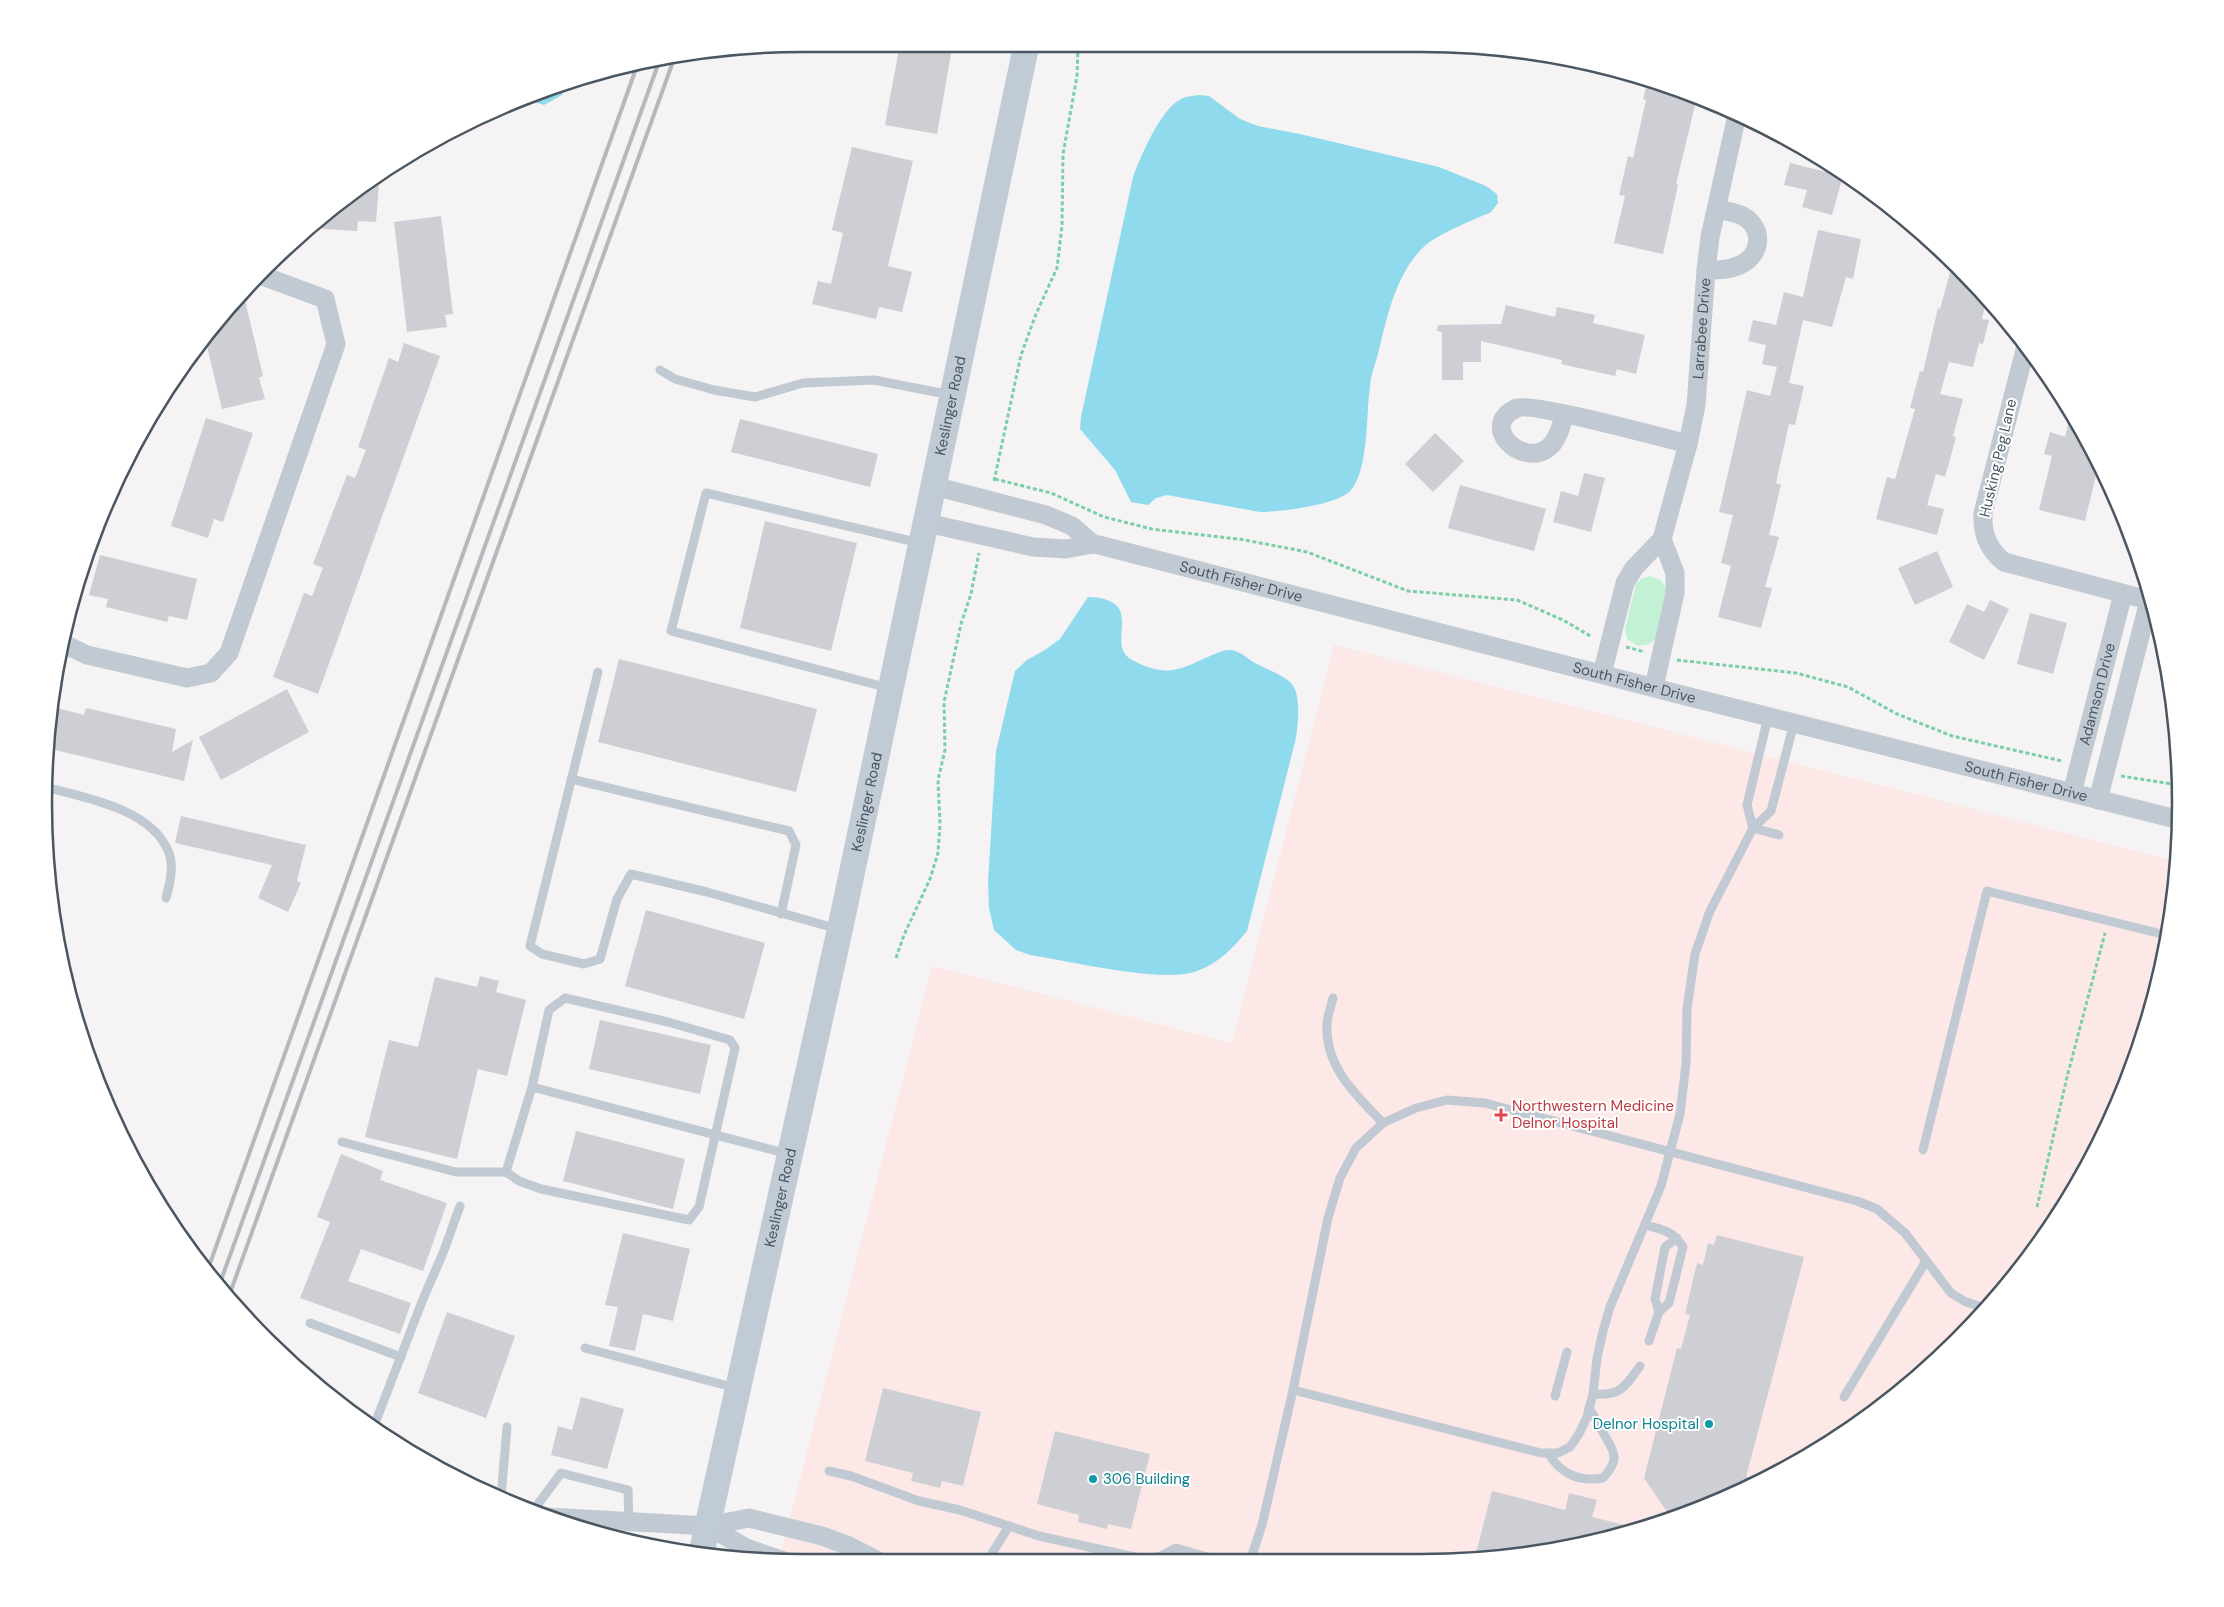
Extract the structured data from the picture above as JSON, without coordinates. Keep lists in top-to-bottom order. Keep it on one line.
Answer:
{"streets":{"main road":["Keslinger Road"],"street":["Larrabee Drive","Husking Peg Lane","South Fisher Drive","Adamson Drive"]},"crossings":[["Larrabee Drive","South Fisher Drive"],["Keslinger Road","South Fisher Drive"],["Husking Peg Lane","Adamson Drive"],["South Fisher Drive","Adamson Drive"]],"places":{"health":["Northwestern Medicine Delnor Hospital"],"other":["Delnor Hospital","306 Building"]}}
